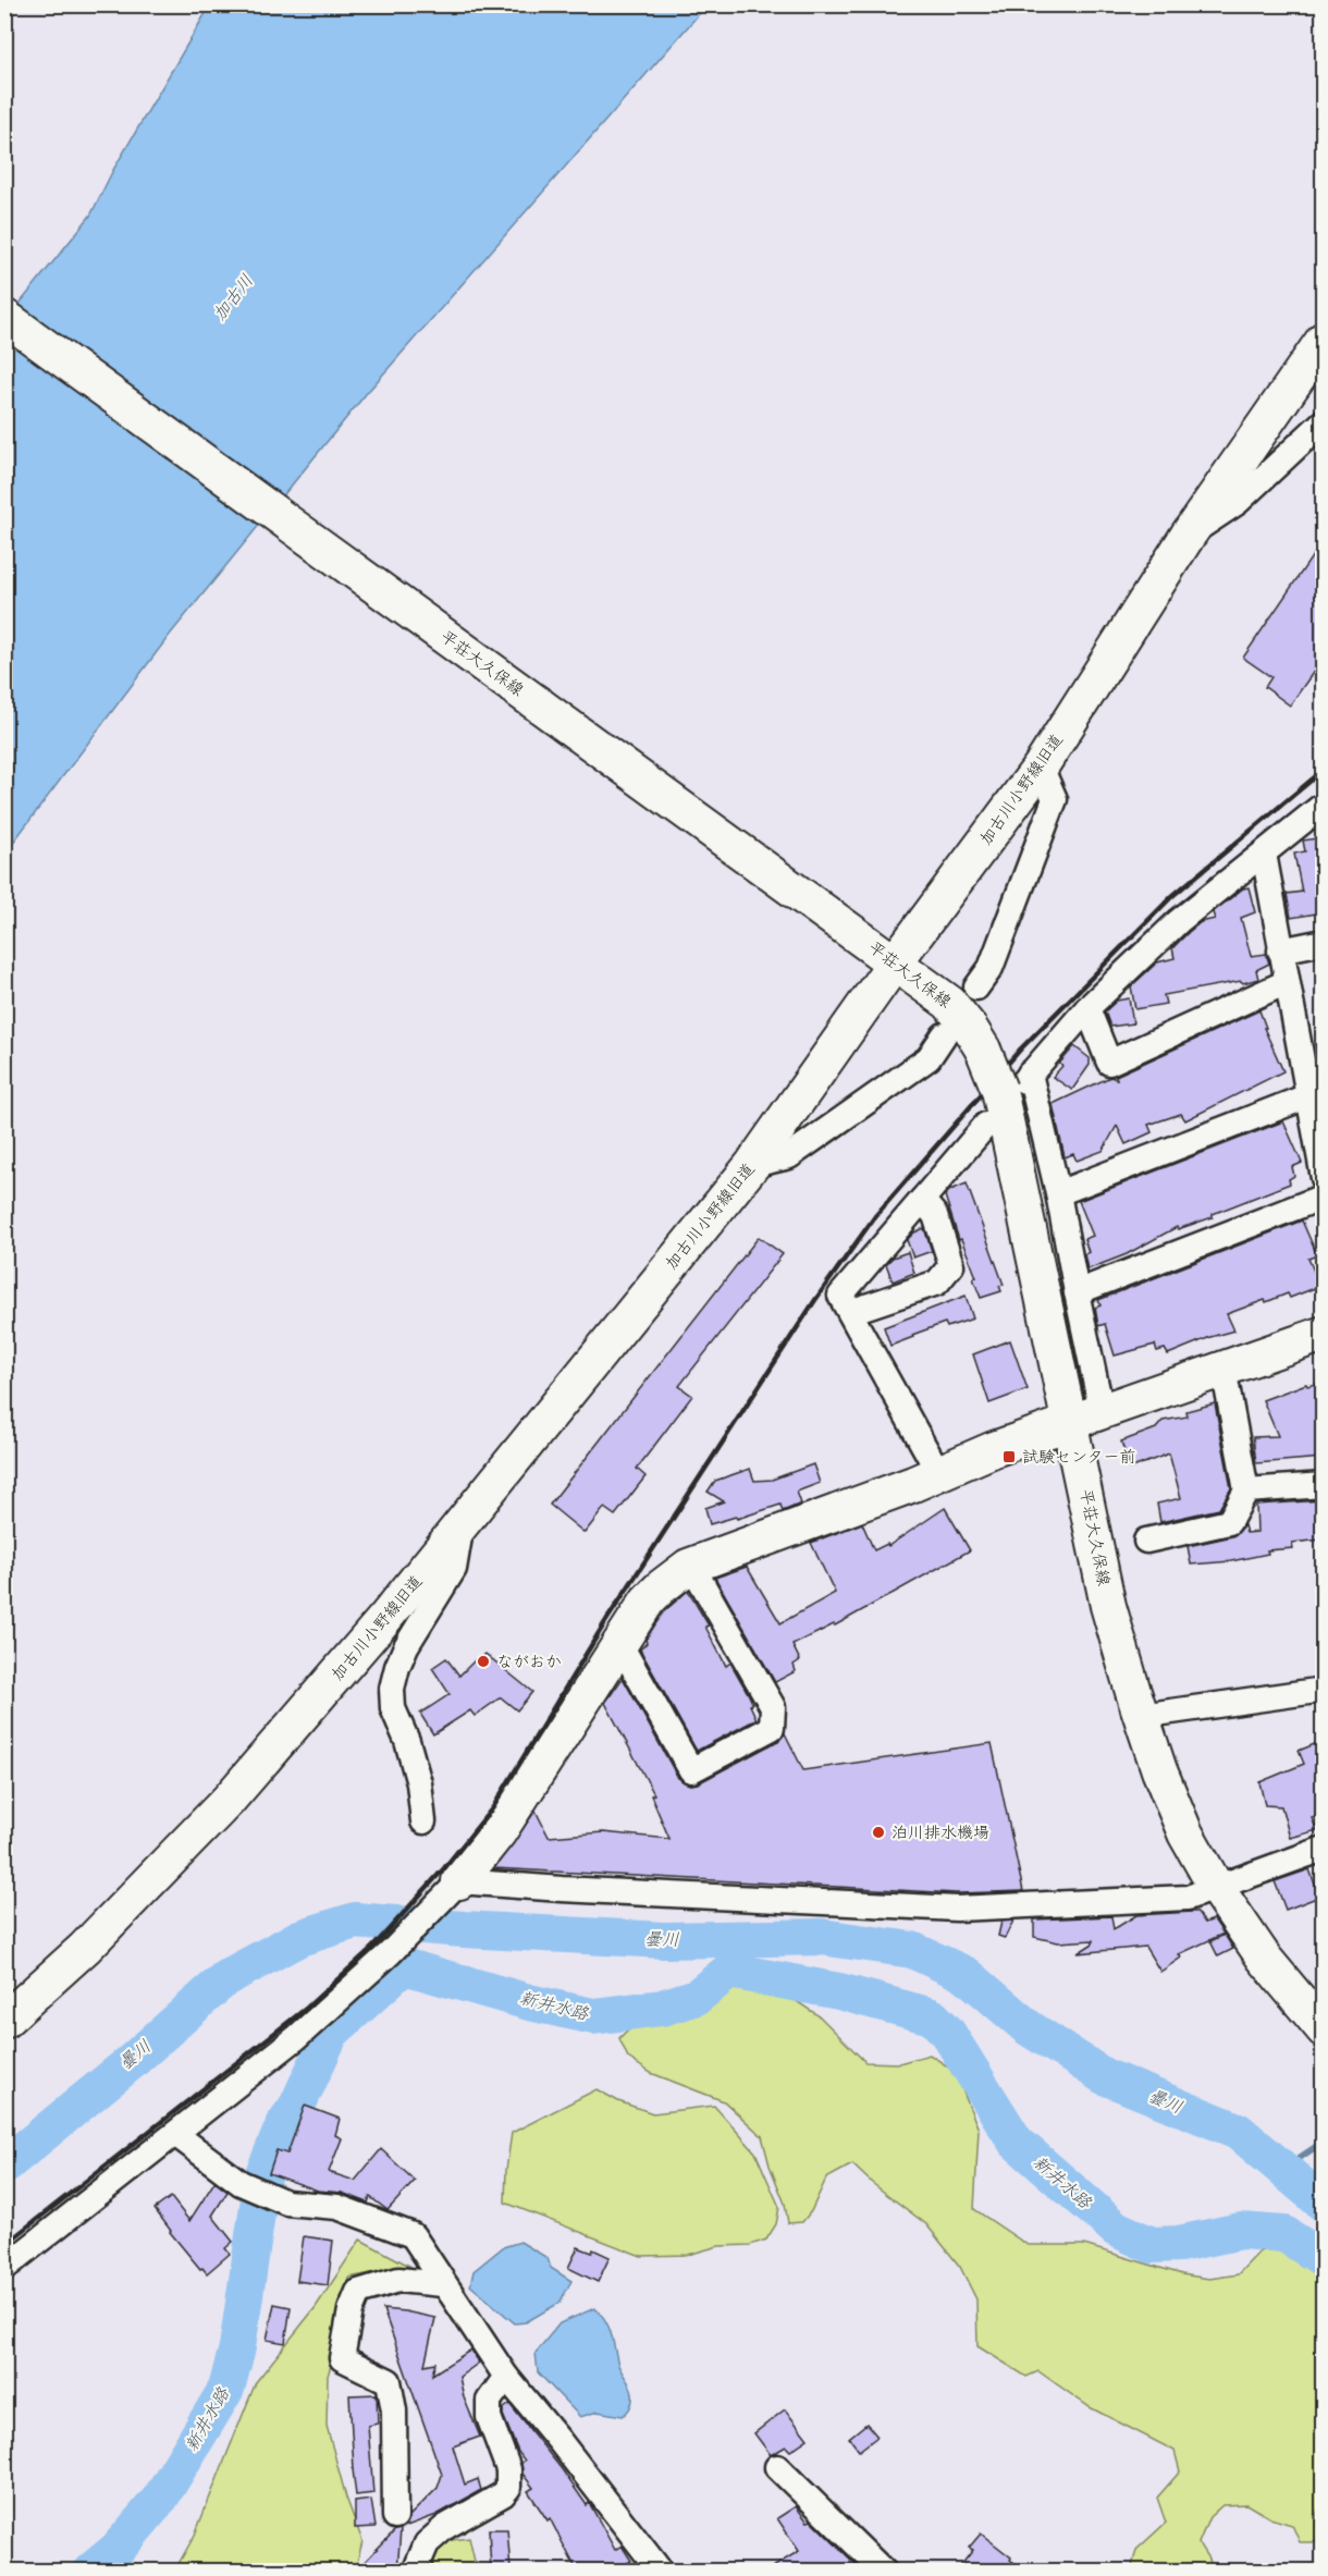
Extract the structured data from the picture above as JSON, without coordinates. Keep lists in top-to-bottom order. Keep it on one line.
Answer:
{"streets":{"street":["平荘大久保線","加古川小野線旧道"]},"crossings":[["平荘大久保線","加古川小野線旧道"]],"water":["加古川","曇川","新井水路"],"places":{"transit":["試験センター前"],"other":["ながおか","泊川排水機場"]}}
